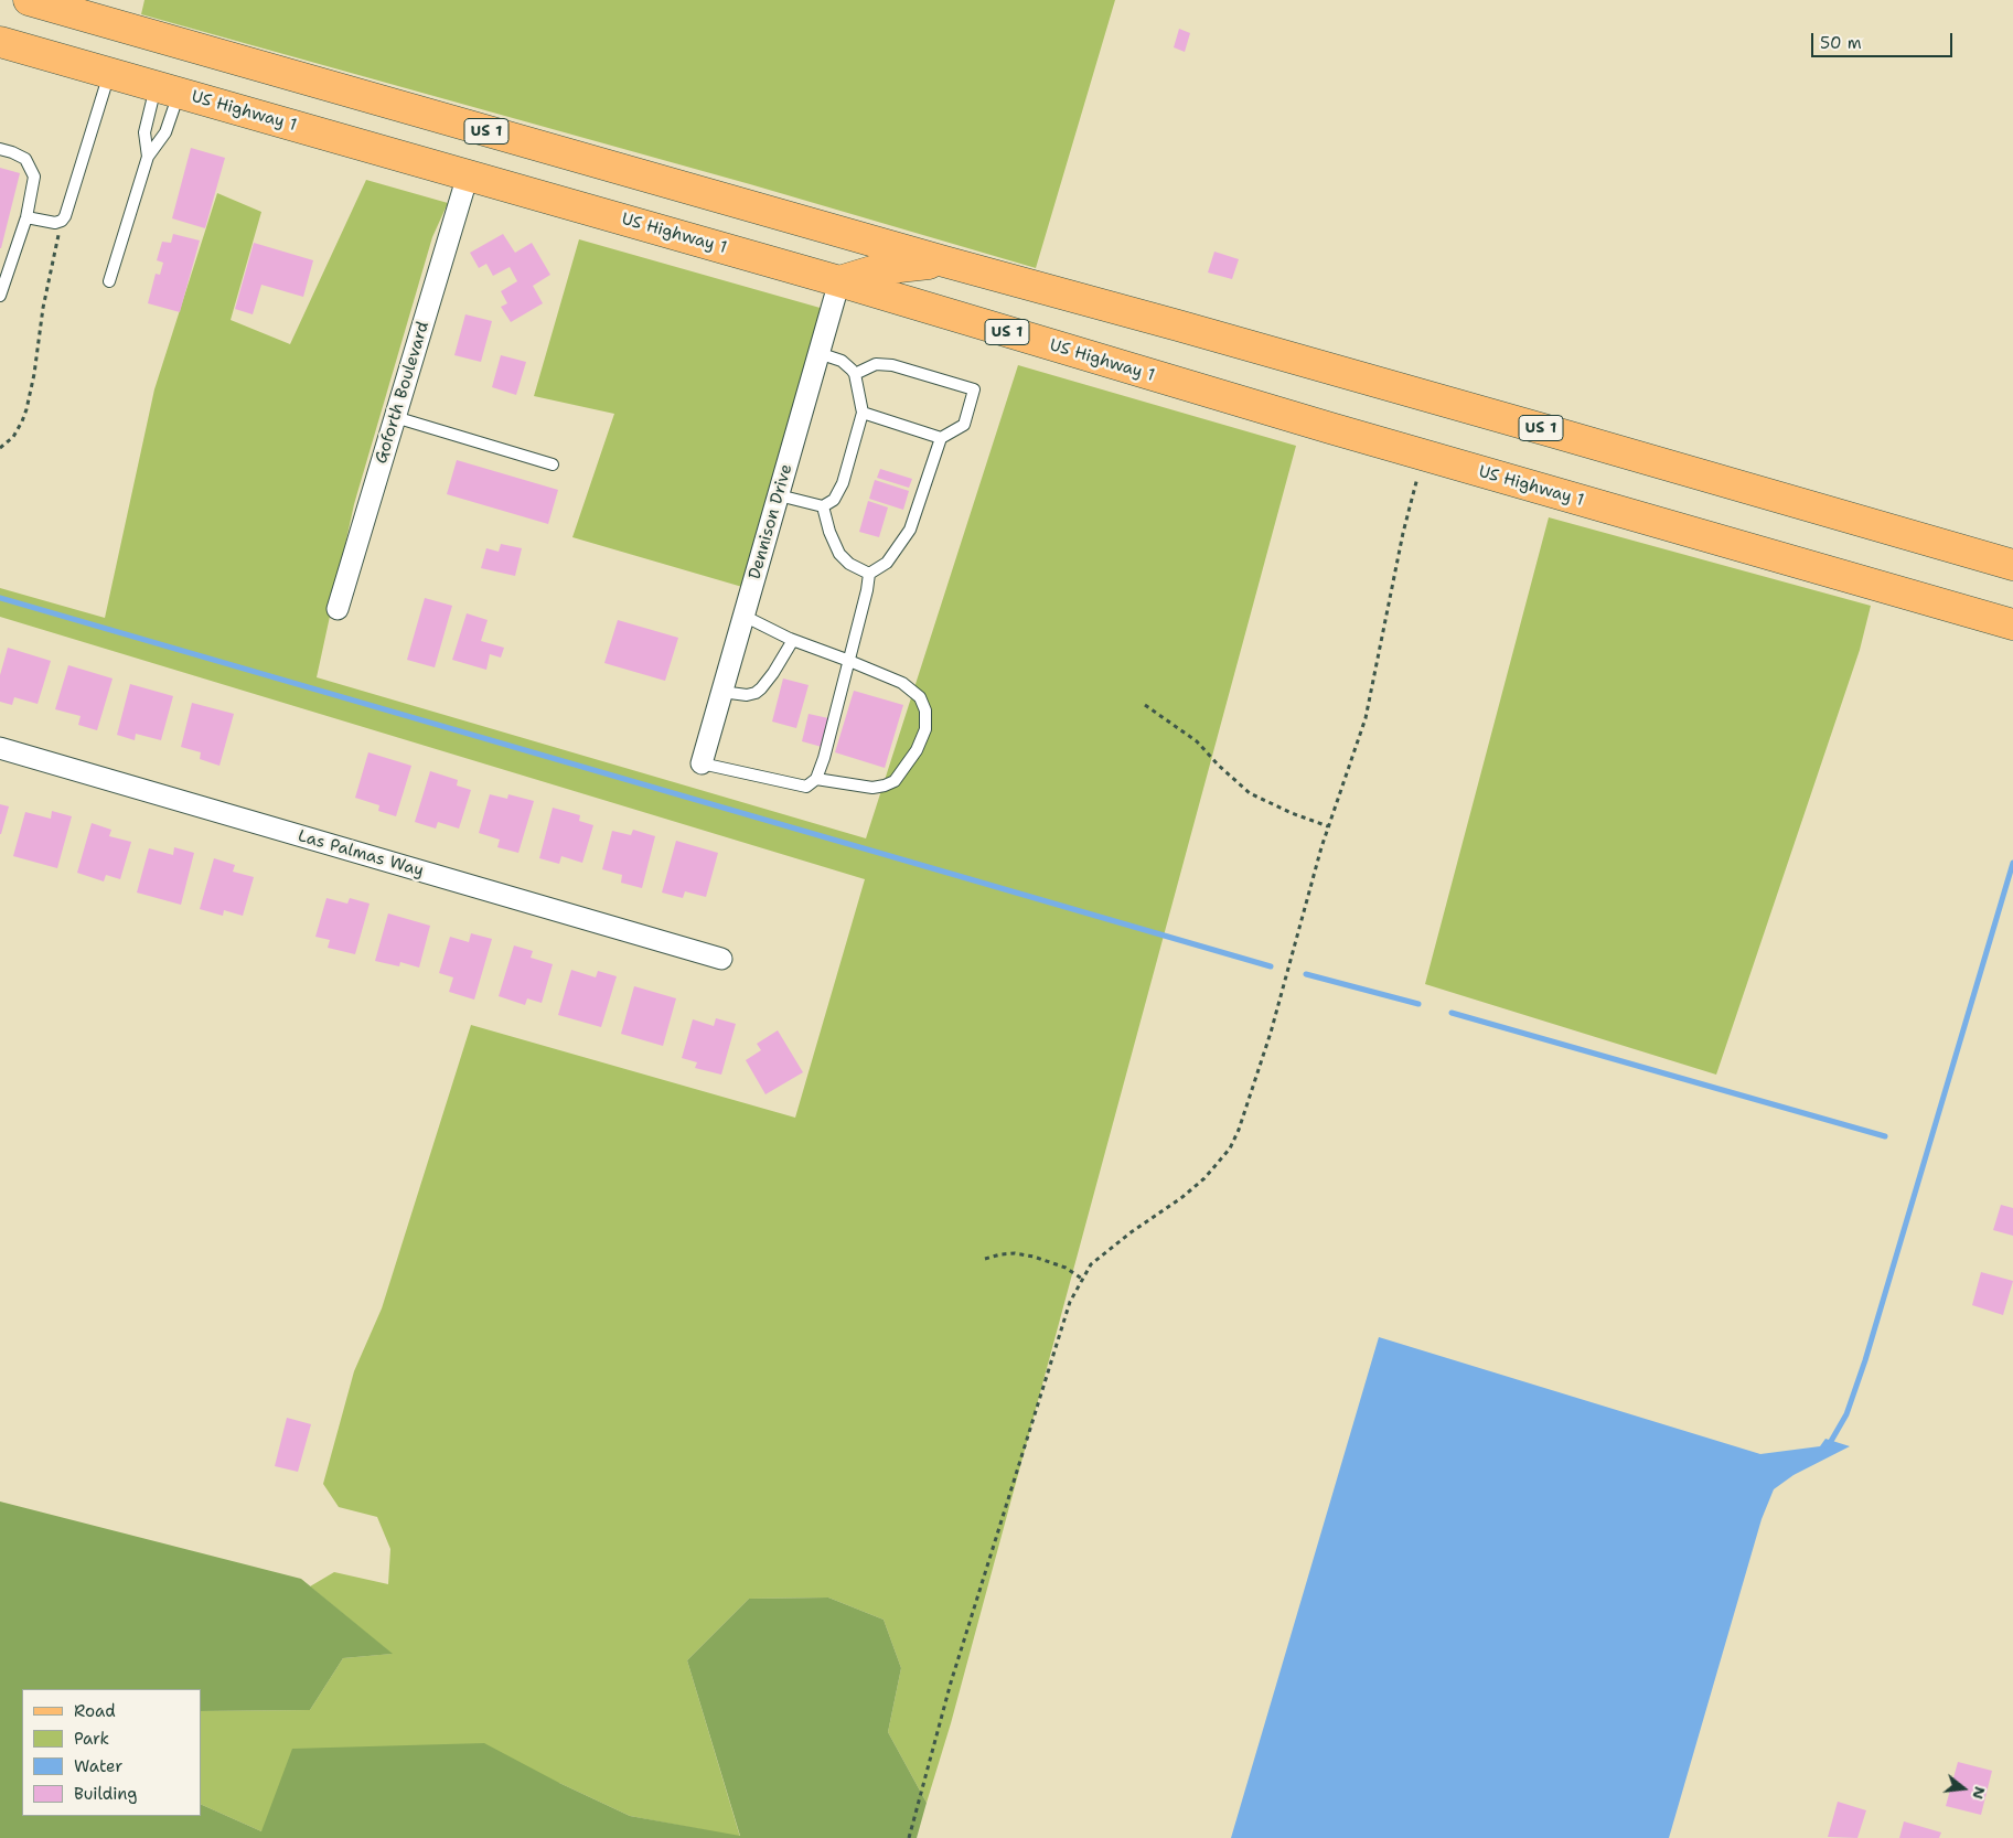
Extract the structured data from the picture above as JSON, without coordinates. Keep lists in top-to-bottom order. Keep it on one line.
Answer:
{"streets":{"main road":["US Highway 1","US 1"],"street":["Goforth Boulevard","Dennison Drive","Las Palmas Way"]},"crossings":[["US Highway 1","Goforth Boulevard"],["US Highway 1","Dennison Drive"]],"legend":["Road","Park","Water","Building"],"scale_bar":"50 m","north":"right"}
